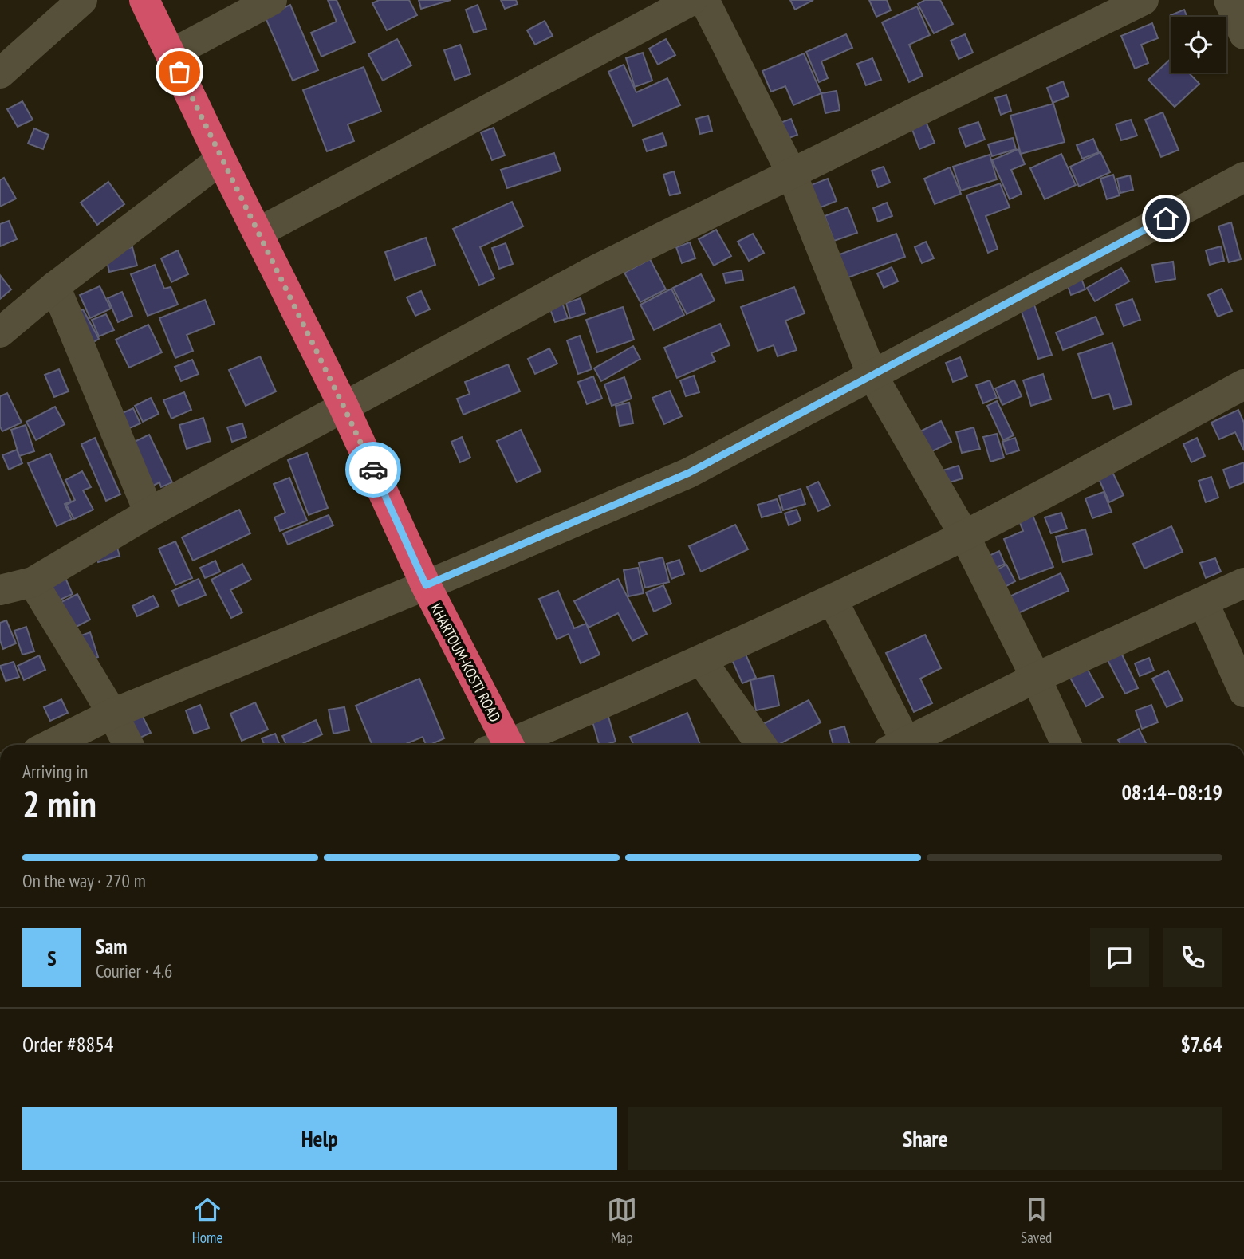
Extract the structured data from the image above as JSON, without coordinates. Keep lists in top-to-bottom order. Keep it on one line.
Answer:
{"streets":{"highway":["KHARTOUM-KOSTI ROAD"]},"page":{"heading":["2 min","Arriving in","08:14–08:19"],"panel":["Sam","Courier · 4.6","Order #8854","$7.64"],"bar":"On the way · 270 m","round":"S","buttons":["Help","Share"],"tabs":["Home","Map","Saved"]}}
